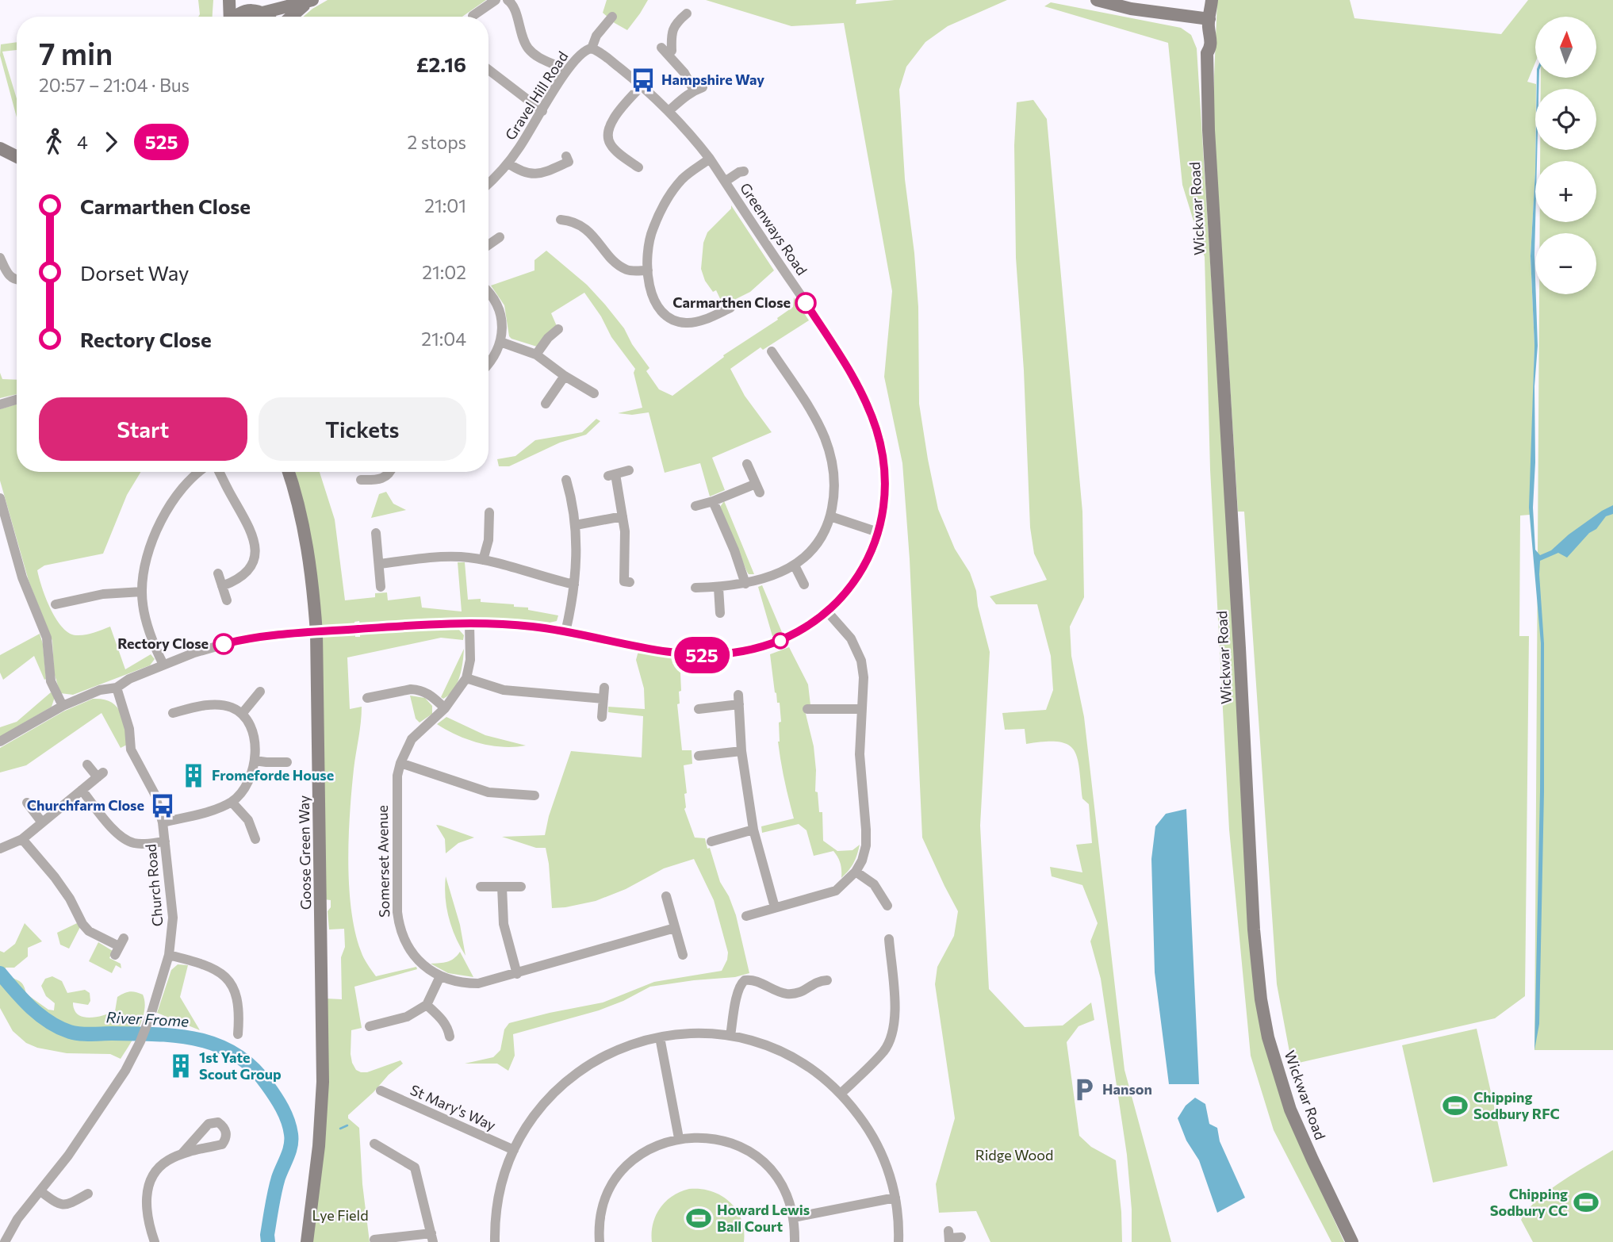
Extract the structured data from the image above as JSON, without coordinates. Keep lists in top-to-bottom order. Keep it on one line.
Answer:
{"streets":{"main road":["Wickwar Road","Goose Green Way"],"street":["Gravel Hill Road","Greenways Road","Somerset Avenue","Church Road","St Mary's Way"]},"crossings":[["Gravel Hill Road","Greenways Road"],["Greenways Road","Somerset Avenue"],["Greenways Road","Church Road"]],"water":["River Frome"],"parks":["Ridge Wood","Lye Field"],"places":{"bus stop":["Hampshire Way","Churchfarm Close"],"other":["Carmarthen Close","Rectory Close"],"building":["Fromeforde House","1st Yate Scout Group"],"parking":["Hanson"],"sports":["Chipping Sodbury RFC","Chipping Sodbury CC","Howard Lewis Ball Court"]},"lines":["bus line 525"],"north":"top","page":{"on_map":"525","map_buttons":["+","−"],"heading":["7 min","20:57 – 21:04 · Bus","£2.16"],"legs":["4","525","2 stops"],"list":[{"name":"Carmarthen Close","value":"21:01"},{"name":"Dorset Way","value":"21:02"},{"name":"Rectory Close","value":"21:04"}],"buttons":["Start","Tickets"]}}
